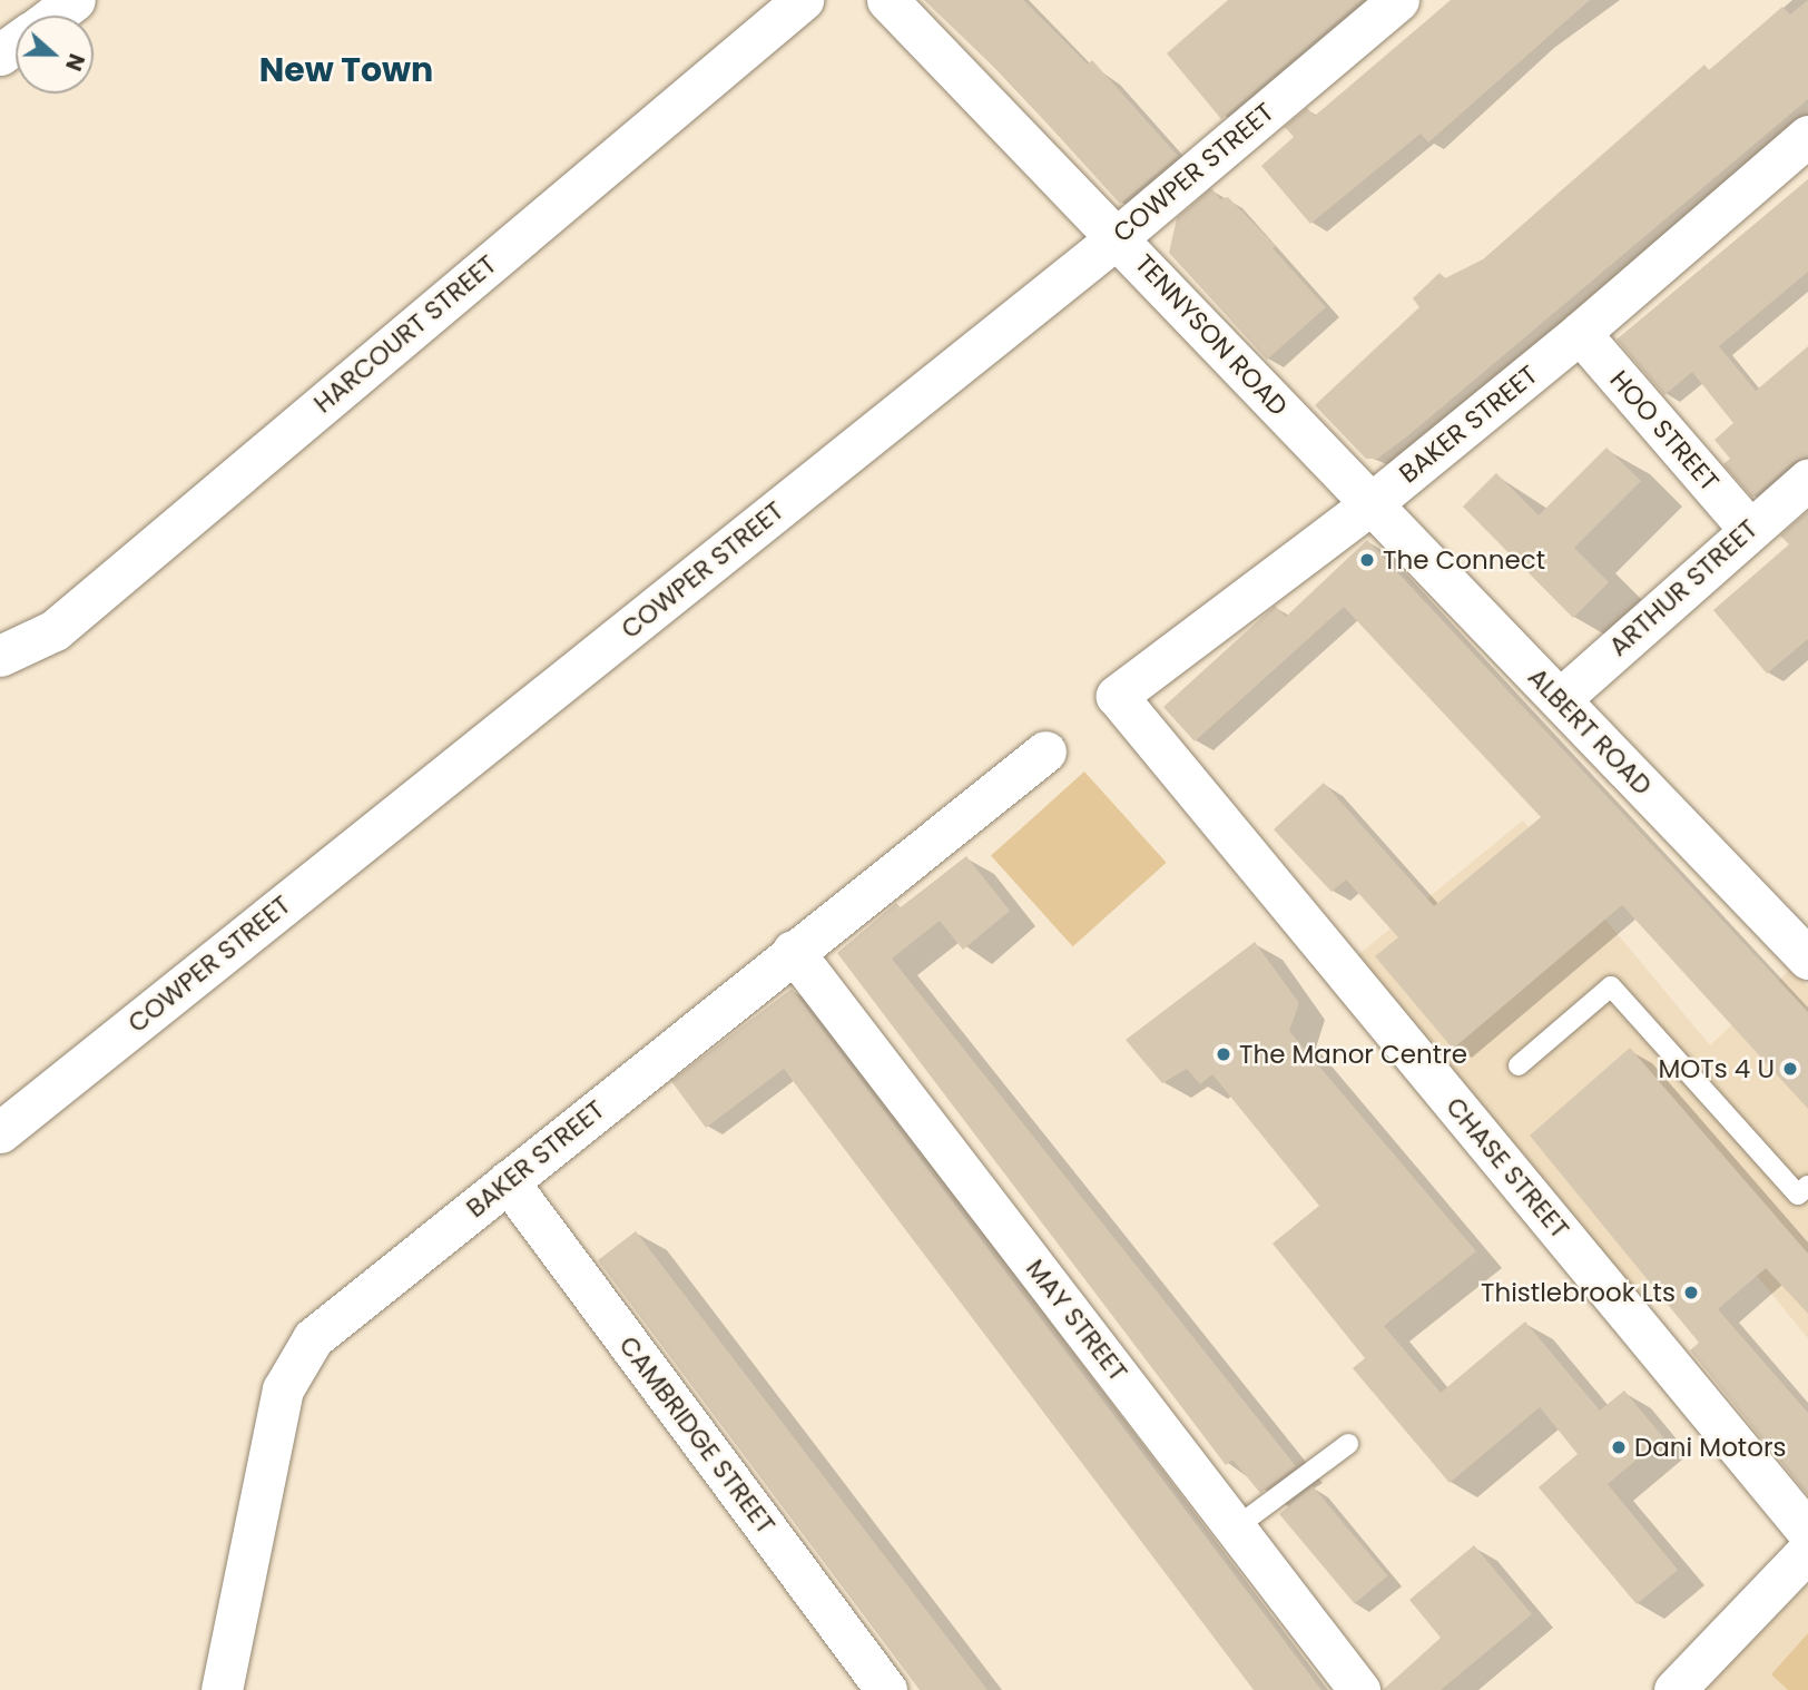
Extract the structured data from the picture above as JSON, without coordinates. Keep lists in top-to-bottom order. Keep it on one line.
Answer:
{"streets":{"street":["COWPER STREET","HARCOURT STREET","TENNYSON ROAD","BAKER STREET","HOO STREET","ARTHUR STREET","ALBERT ROAD","CHASE STREET","MAY STREET","CAMBRIDGE STREET"]},"crossings":[["COWPER STREET","TENNYSON ROAD"],["TENNYSON ROAD","BAKER STREET"],["TENNYSON ROAD","ALBERT ROAD"],["BAKER STREET","HOO STREET"],["BAKER STREET","ALBERT ROAD"],["BAKER STREET","CHASE STREET"],["BAKER STREET","MAY STREET"],["BAKER STREET","CAMBRIDGE STREET"],["HOO STREET","ARTHUR STREET"],["ARTHUR STREET","ALBERT ROAD"]],"districts":["New Town"],"places":["The Connect","The Manor Centre","MOTs 4 U","Thistlebrook Lts","Dani Motors"],"north":"right"}
